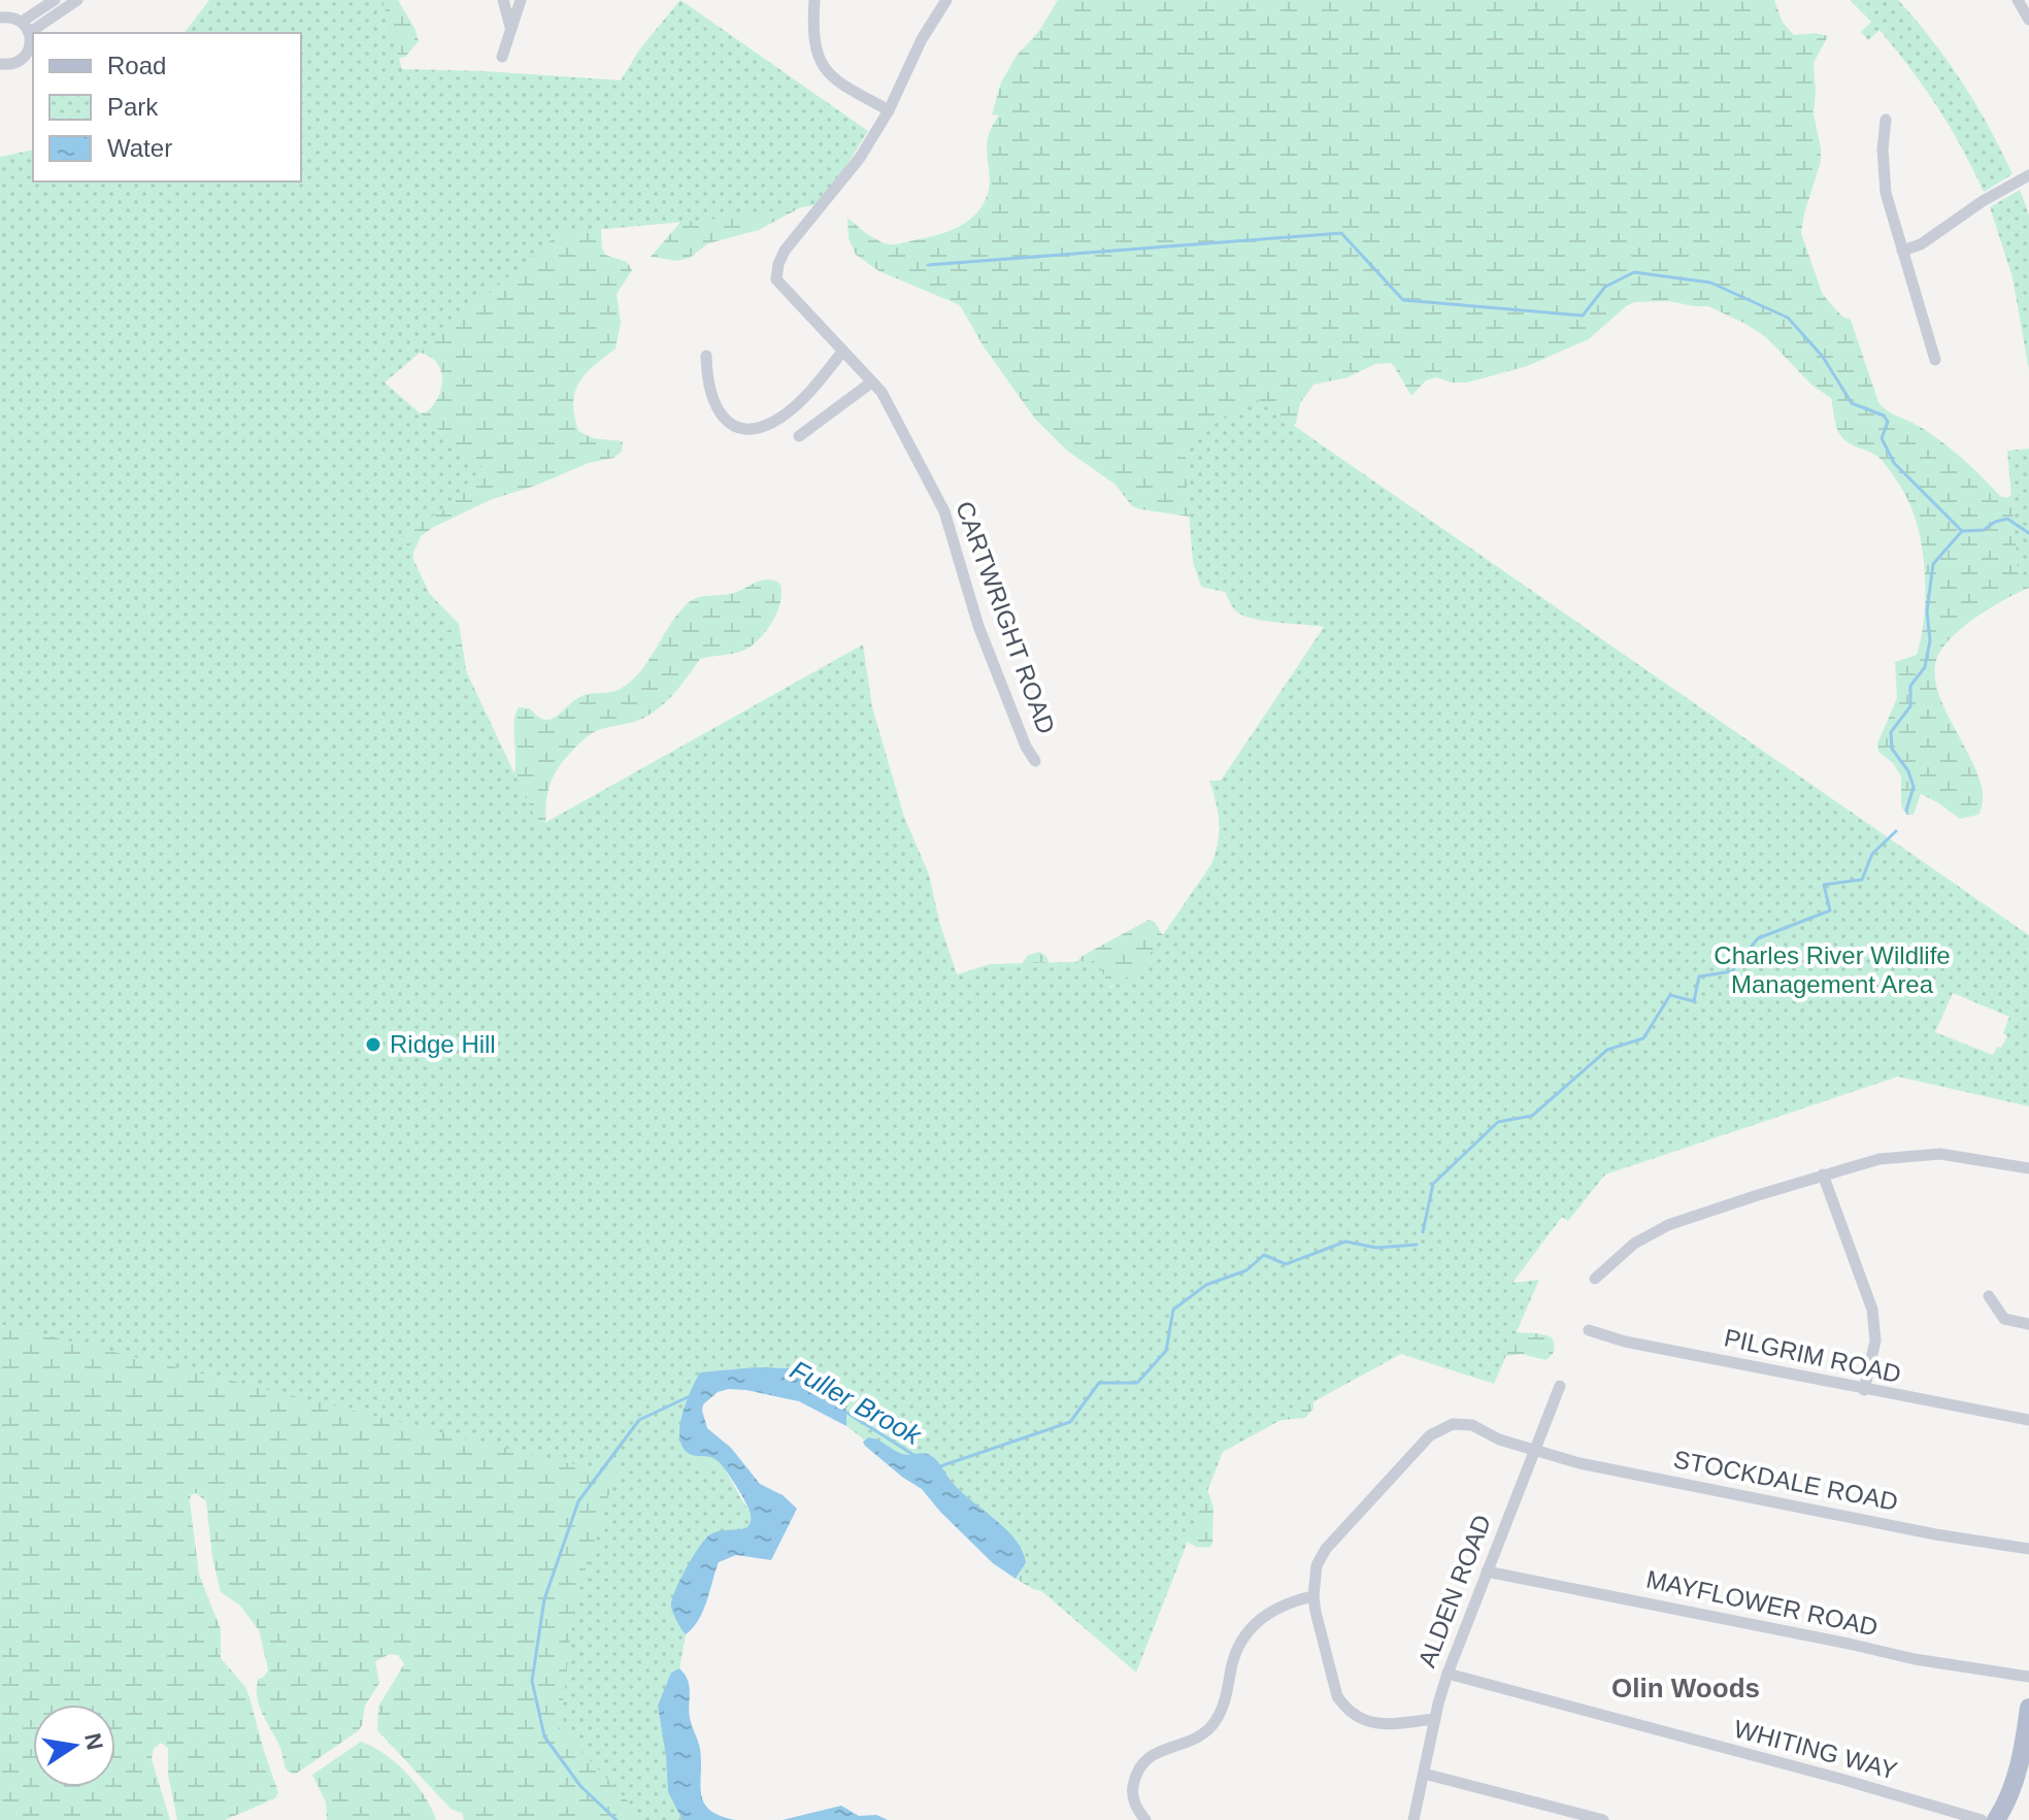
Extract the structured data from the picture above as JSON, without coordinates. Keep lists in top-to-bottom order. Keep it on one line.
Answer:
{"streets":{"street":["CARTWRIGHT ROAD","PILGRIM ROAD","STOCKDALE ROAD","ALDEN ROAD","MAYFLOWER ROAD","WHITING WAY"]},"crossings":[["STOCKDALE ROAD","ALDEN ROAD"],["ALDEN ROAD","MAYFLOWER ROAD"],["ALDEN ROAD","WHITING WAY"]],"districts":["Olin Woods"],"water":["Fuller Brook"],"parks":["Charles River Wildlife Management Area"],"places":["Ridge Hill"],"legend":["Road","Park","Water"],"north":"right"}
